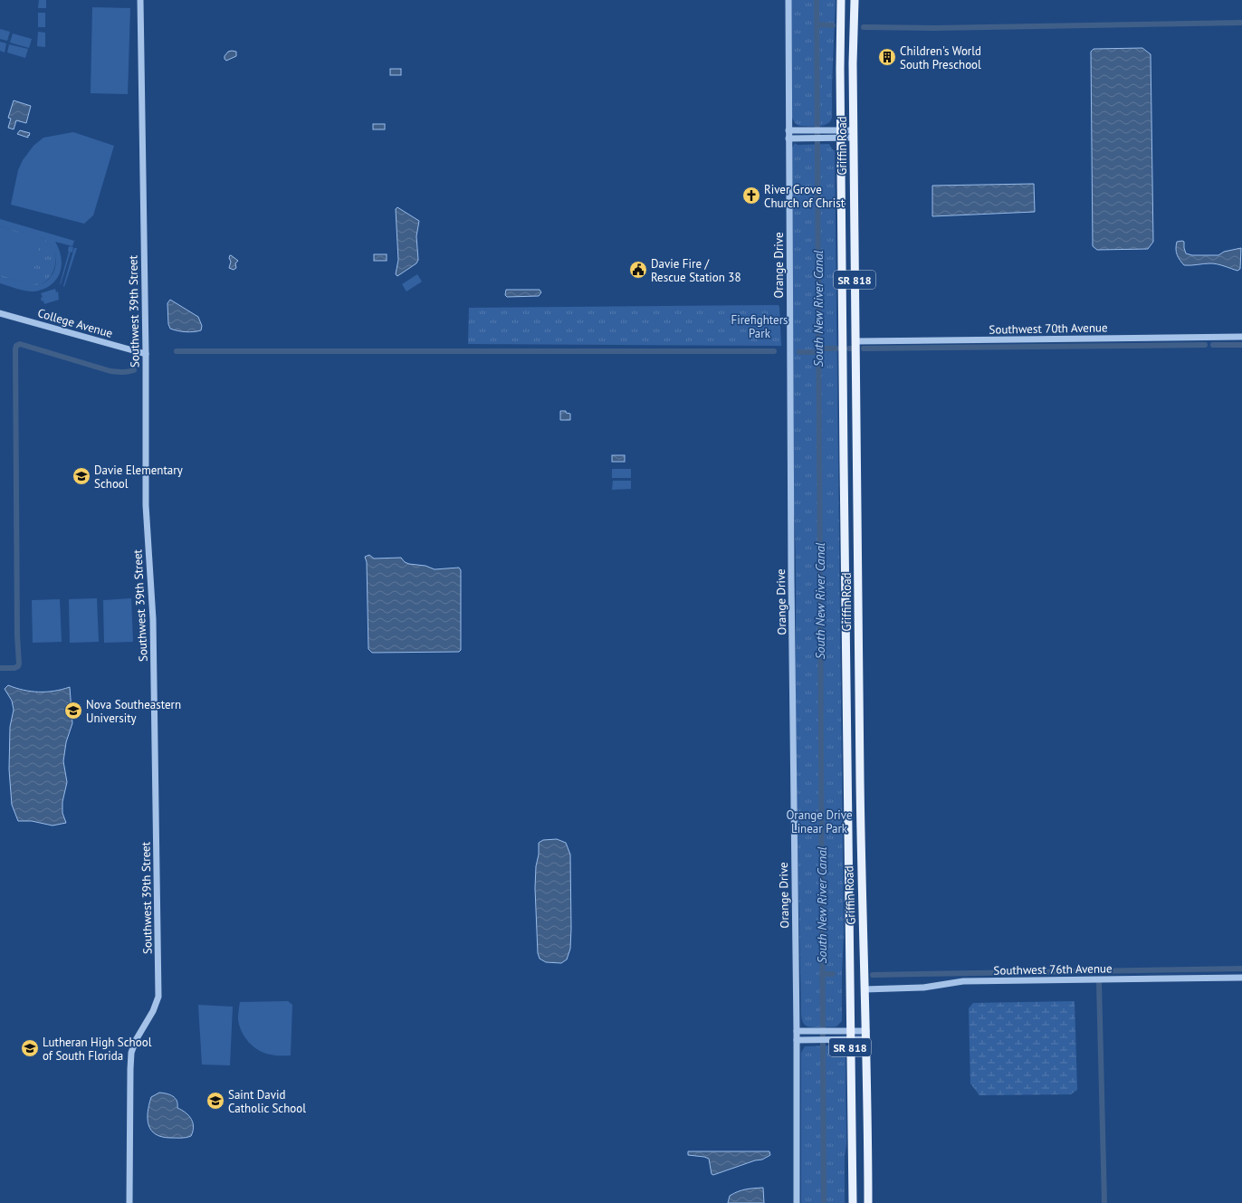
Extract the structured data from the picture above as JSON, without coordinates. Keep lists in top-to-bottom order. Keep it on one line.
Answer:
{"streets":{"main road":["Griffin Road","SR 818"],"street":["Orange Drive","Southwest 39th Street","College Avenue","Southwest 70th Avenue","Southwest 76th Avenue"]},"crossings":[["Griffin Road","Southwest 70th Avenue"],["Griffin Road","Southwest 76th Avenue"],["Southwest 39th Street","College Avenue"]],"water":["South New River Canal"],"parks":["Firefighters Park","Orange Drive Linear Park"],"places":{"building":["Children's World South Preschool"],"church":["River Grove Church of Christ"],"public building":["Davie Fire / Rescue Station 38"],"school or university":["Davie Elementary School","Nova Southeastern University","Lutheran High School of South Florida","Saint David Catholic School"]}}
